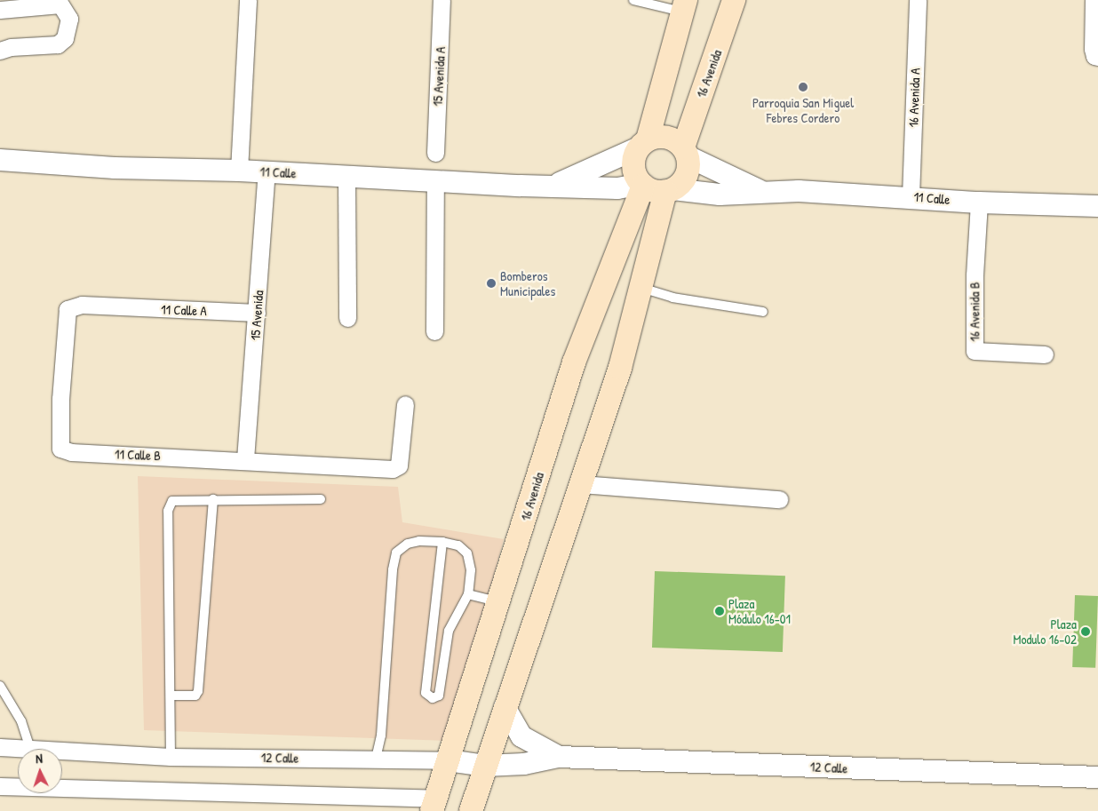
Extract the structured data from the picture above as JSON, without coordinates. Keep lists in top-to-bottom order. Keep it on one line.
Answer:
{"streets":{"main road":["16 Avenida"],"street":["15 Avenida A","16 Avenida A","11 Calle","11 Calle A","16 Avenida B","15 Avenida","11 Calle B","12 Calle"]},"crossings":[["16 Avenida","11 Calle"],["16 Avenida","12 Calle"],["16 Avenida A","11 Calle"],["11 Calle","16 Avenida B"],["11 Calle","15 Avenida"],["11 Calle A","15 Avenida"],["11 Calle A","11 Calle B"],["15 Avenida","11 Calle B"]],"places":["Parroquia San Miguel Febres Cordero","Bomberos Municipales","Plaza Módulo 16-01","Plaza Modulo 16-02"],"north":"top"}
